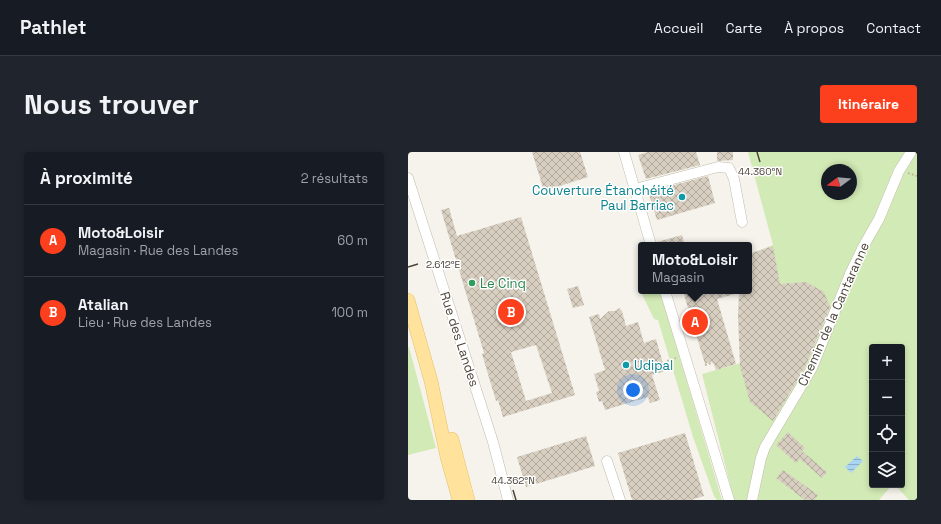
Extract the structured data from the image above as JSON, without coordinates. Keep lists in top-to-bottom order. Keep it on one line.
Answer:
{"streets":{"street":["Chemin de la Cantaranne","Rue des Landes"]},"places":["Couverture Étanchéité Paul Barriac","Le Cinq","Udipal"],"north":"left","page":{"header":"Pathlet","nav":["Accueil","Carte","À propos","Contact"],"buttons":"Itinéraire","title":"Nous trouver","heading":["À proximité","2 résultats"],"list":[{"mark":"A","name":"Moto&Loisir","note":"Magasin · Rue des Landes","value":"60 m"},{"mark":"B","name":"Atalian","note":"Lieu · Rue des Landes","value":"100 m"}],"popup":["Moto&Loisir","Magasin"],"pins":["B","A"],"map_buttons":["+","−"]},"coordinates":["44.360°N","2.612°E","44.362°N"]}
